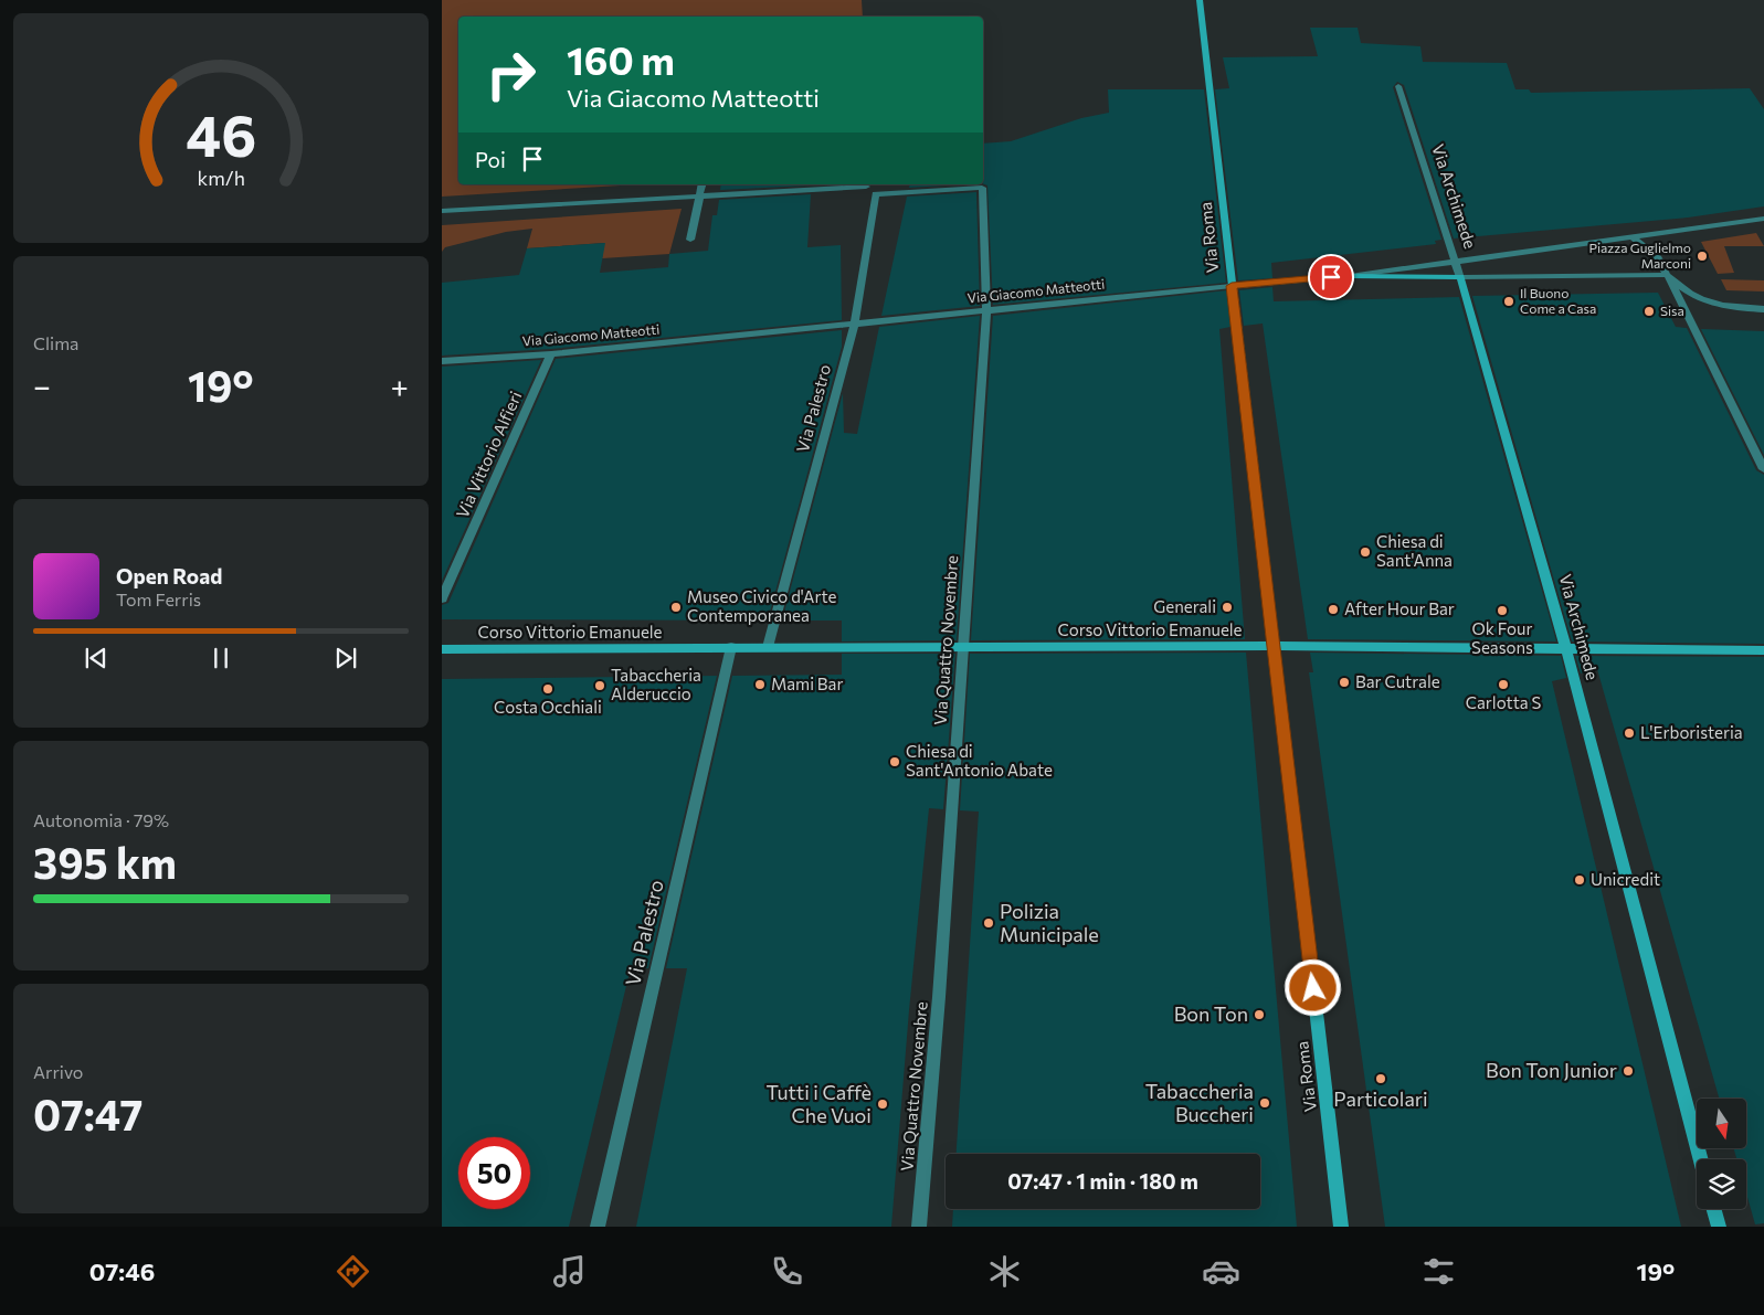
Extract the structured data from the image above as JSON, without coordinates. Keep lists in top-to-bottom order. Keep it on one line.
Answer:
{"streets":{"main road":["Via Archimede","Via Roma","Via Giacomo Matteotti","Corso Vittorio Emanuele"],"street":["Via Palestro","Via Vittorio Alfieri","Via Quattro Novembre"]},"crossings":[["Via Archimede","Via Giacomo Matteotti"],["Via Archimede","Corso Vittorio Emanuele"],["Via Roma","Via Giacomo Matteotti"],["Via Roma","Corso Vittorio Emanuele"],["Via Giacomo Matteotti","Via Palestro"],["Via Giacomo Matteotti","Via Vittorio Alfieri"],["Via Giacomo Matteotti","Via Quattro Novembre"],["Via Palestro","Corso Vittorio Emanuele"],["Via Palestro","Via Quattro Novembre"],["Corso Vittorio Emanuele","Via Quattro Novembre"]],"places":["Piazza Guglielmo Marconi","Il Buono Come a Casa","Sisa","Chiesa di Sant'Anna","Museo Civico d'Arte Contemporanea","Generali","After Hour Bar","Ok Four Seasons","Bar Cutrale","Mami Bar","Carlotta S","Tabaccheria Alderuccio","Costa Occhiali","L'Erboristeria","Chiesa di Sant'Antonio Abate","Unicredit","Polizia Municipale","Bon Ton","Bon Ton Junior","Particolari","Tabaccheria Buccheri","Tutti i Caffè Che Vuoi"],"north":"bottom","page":{"turn":["160 m","Via Giacomo Matteotti"],"then":"Poi","tile":["Clima",["Autonomia · 79%","395 km"],["Arrivo","07:47"]],"heat":["−","19°","+"],"song":["Open Road","Tom Ferris"],"limit":"50","trip":"07:47 · 1 min · 180 m","tabs":["07:46","19°"],"gauge":["46","km/h"]}}
